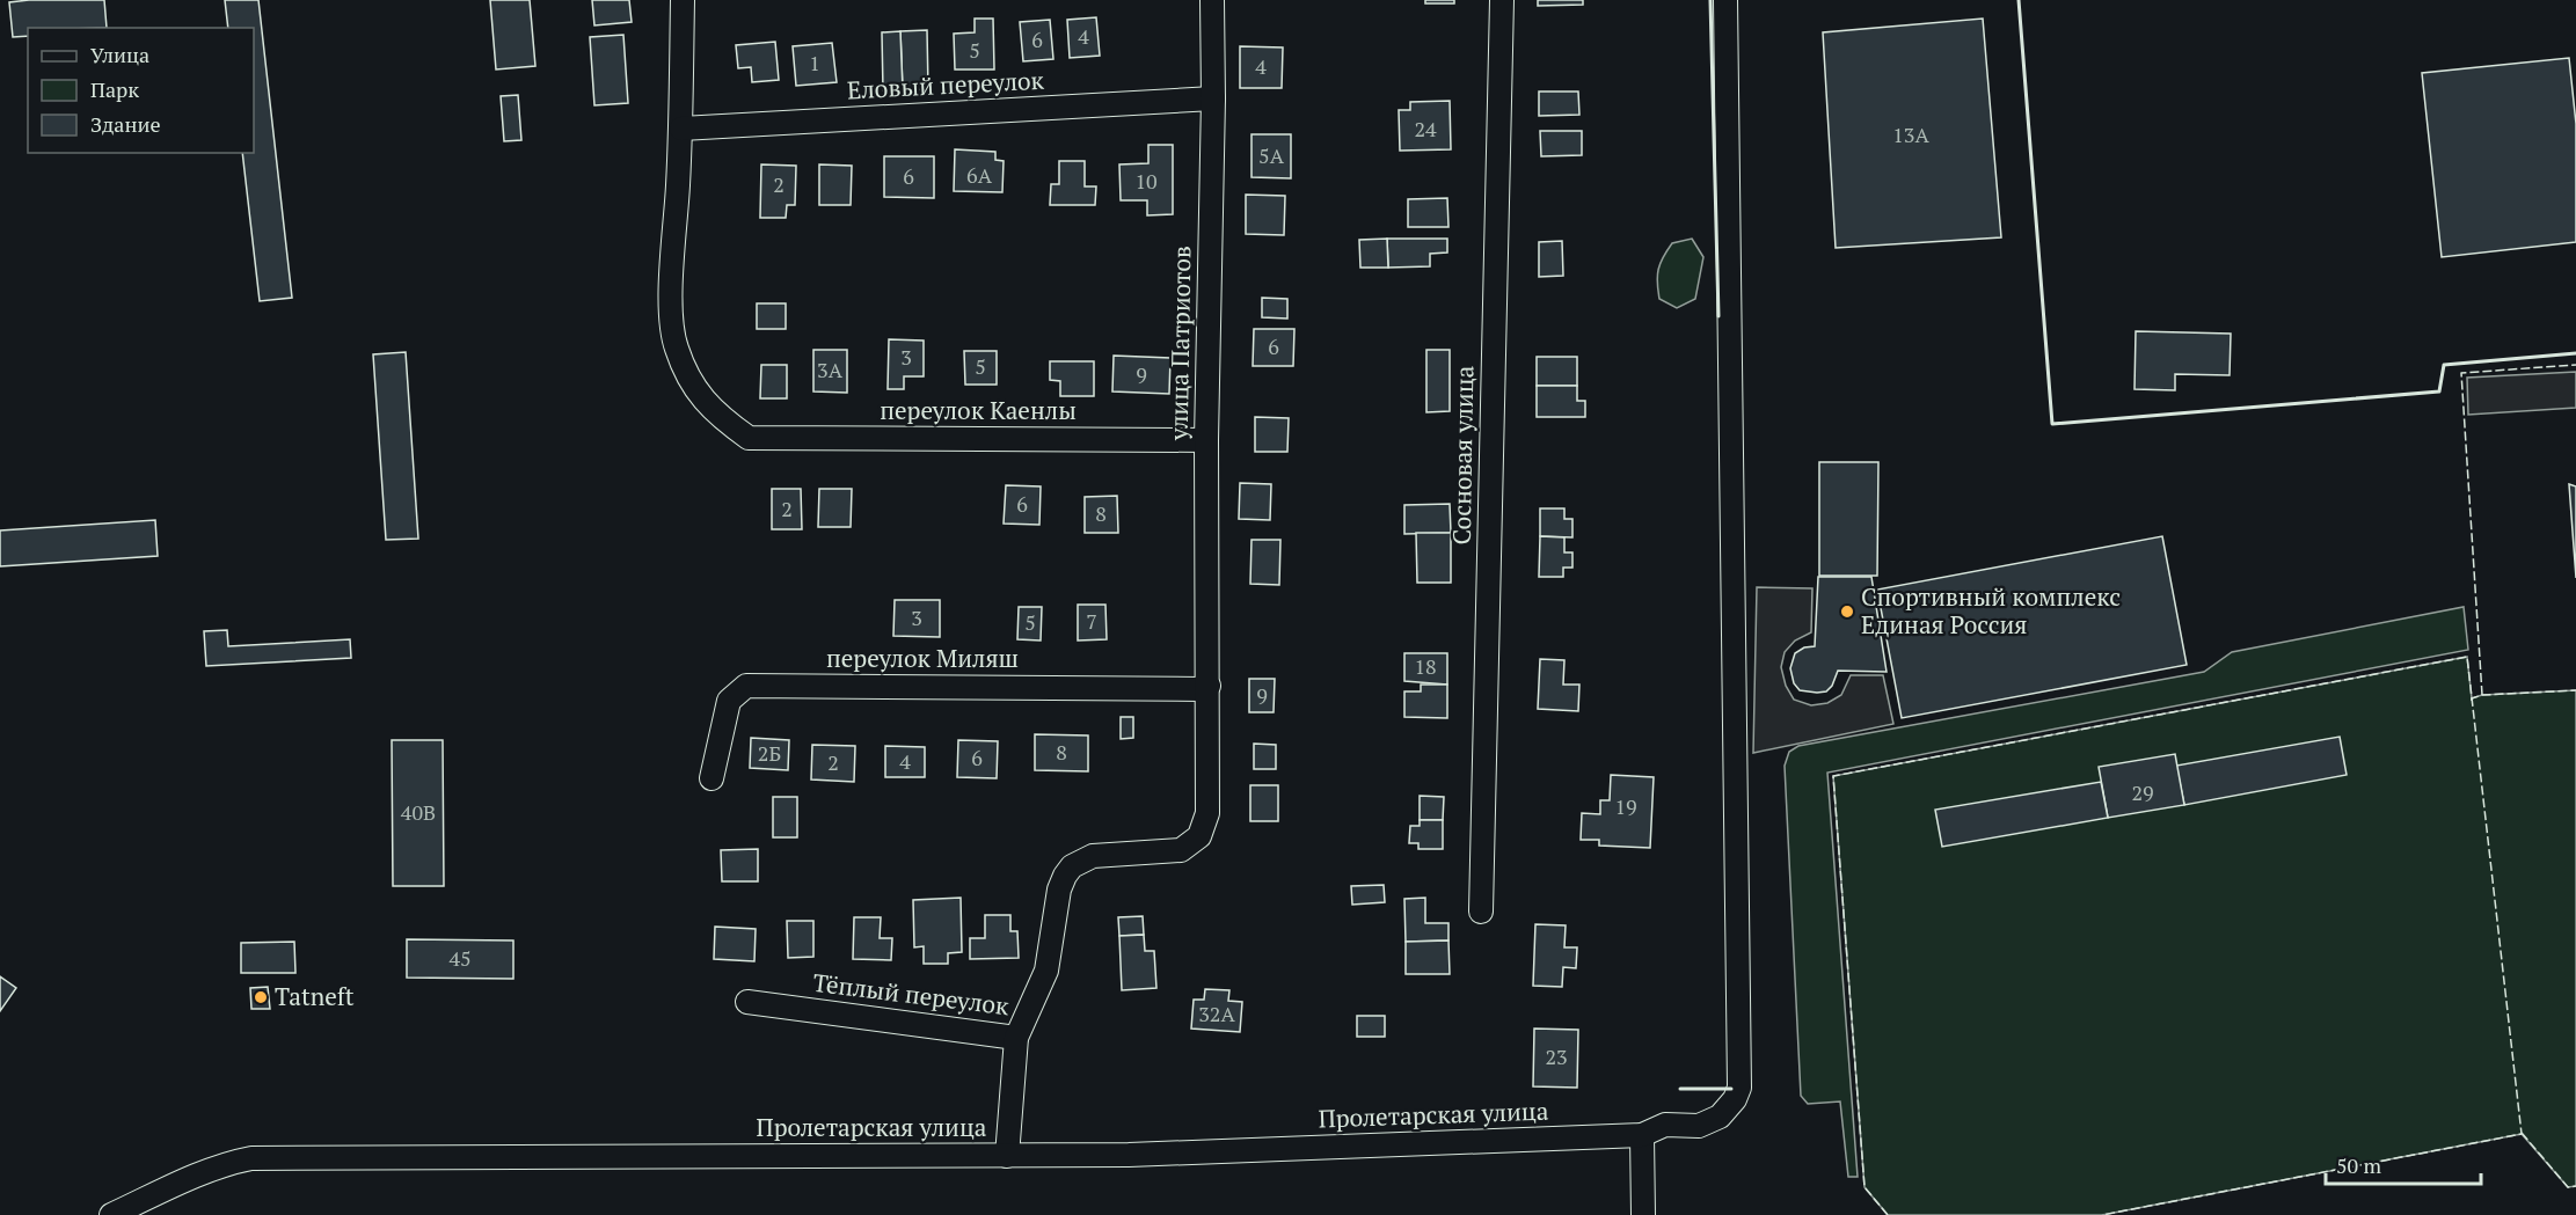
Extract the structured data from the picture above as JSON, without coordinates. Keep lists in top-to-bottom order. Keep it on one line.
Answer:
{"streets":{"street":["Еловый переулок","улица Патриотов","переулок Каенлы","Сосновая улица","переулок Миляш","Тёплый переулок","Пролетарская улица"]},"crossings":[["Еловый переулок","улица Патриотов"],["Еловый переулок","переулок Каенлы"],["улица Патриотов","переулок Каенлы"],["улица Патриотов","переулок Миляш"],["улица Патриотов","Тёплый переулок"],["переулок Миляш","Тёплый переулок"]],"places":["Спортивный комплекс Единая Россия","Tatneft"],"house_numbers":["4","6","5","1","4","24","13А","5А","6А","6","10","2","6","3","5","3А","9","6","2","8","3","7","5","18","9","8","2Б","6","4","2","29","19","40В","45","32А","23"],"legend":["Улица","Парк","Здание"],"scale_bar":"50 m"}
